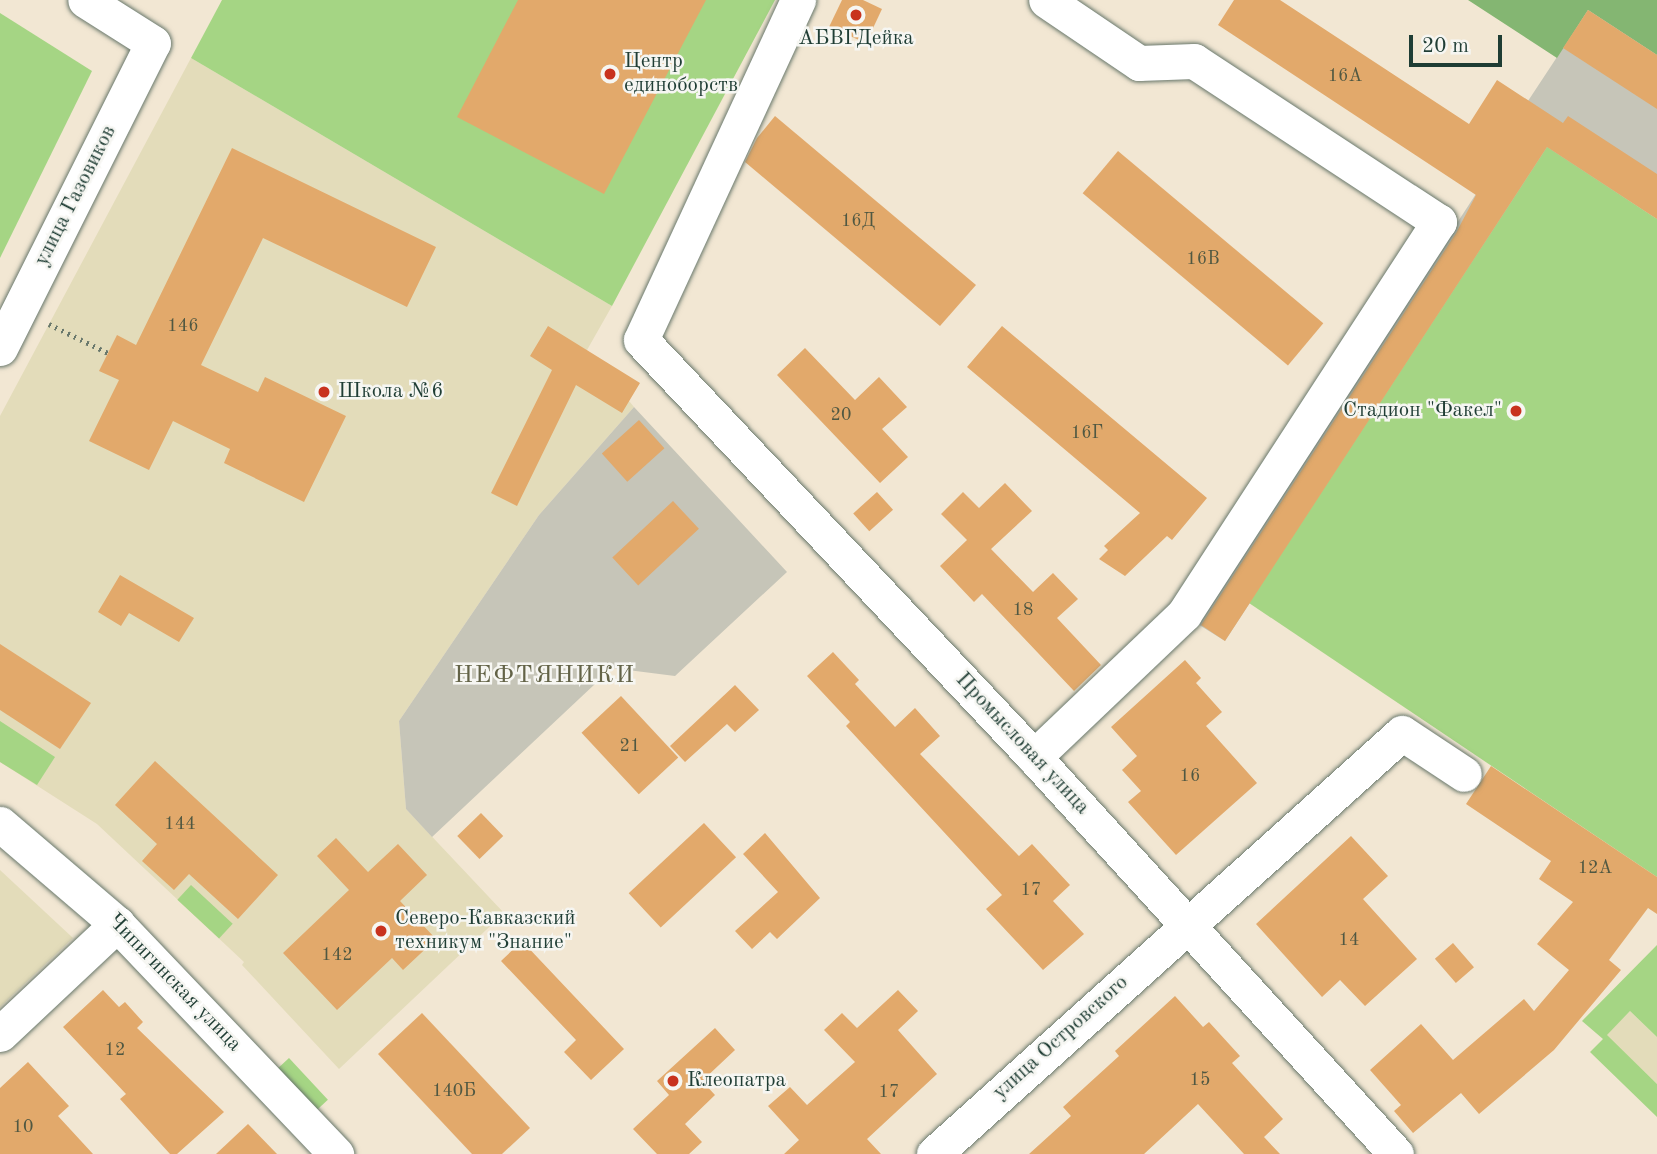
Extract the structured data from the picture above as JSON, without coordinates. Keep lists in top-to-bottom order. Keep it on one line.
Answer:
{"streets":{"street":["улица Газовиков","Промысловая улица","Чипигинская улица","улица Островского"]},"crossings":[["Промысловая улица","улица Островского"]],"districts":["НЕФТЯНИКИ"],"places":["АБВГДейка","Центр единоборств","Школа №6","Стадион \"Факел\"","Северо-Кавказский техникум \"Знание\"","Клеопатра"],"house_numbers":["16А","16Д","16В","146","20","16Г","18","21","16","144","12А","17","14","142","12","15","140Б","17","10"],"scale_bar":"20 m"}
